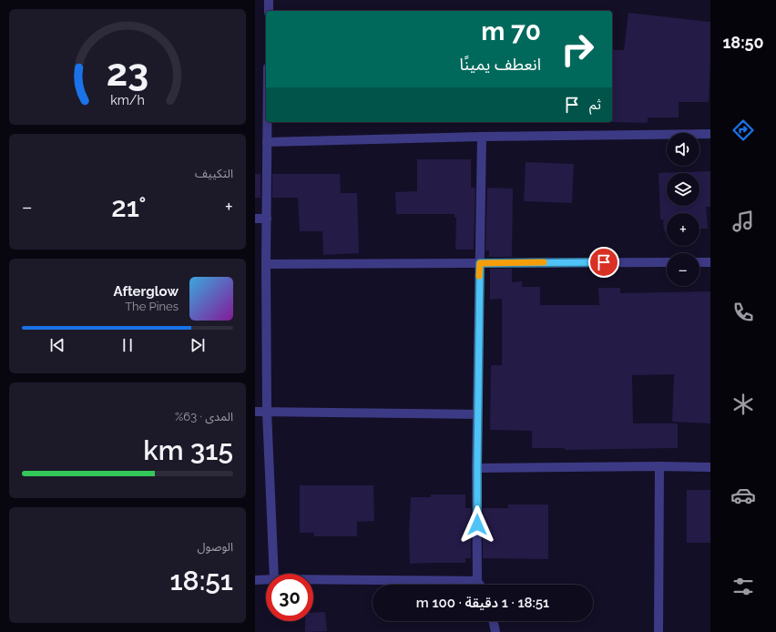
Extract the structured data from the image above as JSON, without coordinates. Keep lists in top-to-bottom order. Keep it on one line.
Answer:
{"page":{"tabs":"18:50","turn":["70 m","انعطف يمينًا"],"then":"ثم","map_buttons":["+","−"],"tile":["التكييف",["المدى · 63%","315 km"],["الوصول","18:51"]],"heat":["−","21°","+"],"song":["Afterglow","The Pines"],"limit":"30","trip":"18:51 · 1 دقيقة · 100 m","gauge":["23","km/h"]}}
